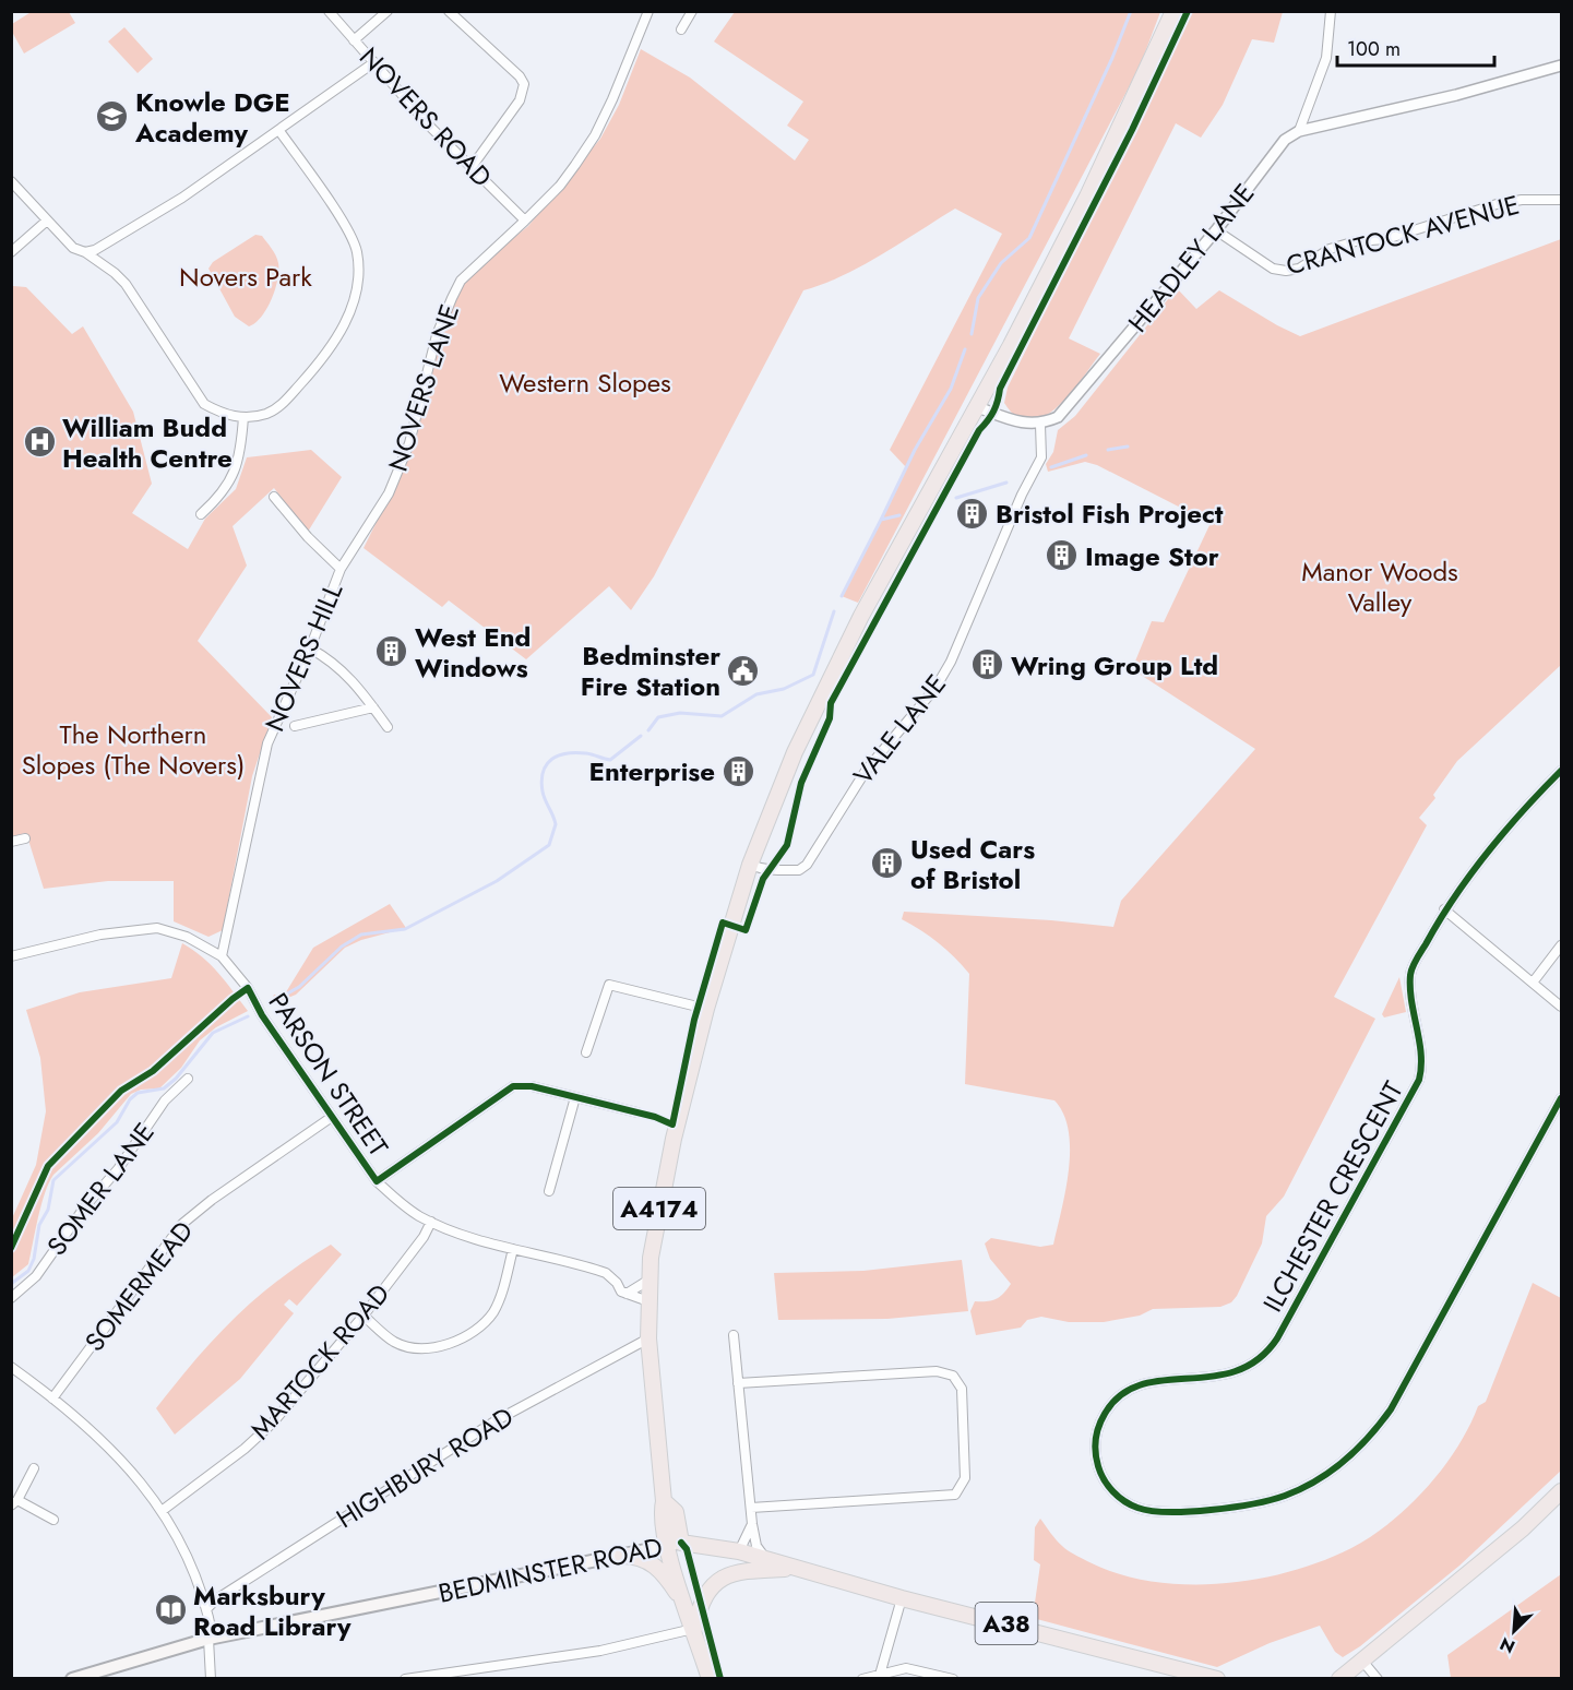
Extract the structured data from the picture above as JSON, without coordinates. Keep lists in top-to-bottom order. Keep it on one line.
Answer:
{"streets":{"highway":["A4174","BEDMINSTER ROAD","A38"],"street":["NOVERS ROAD","CRANTOCK AVENUE","HEADLEY LANE","NOVERS LANE","NOVERS HILL","VALE LANE","PARSON STREET","SOMER LANE","ILCHESTER CRESCENT","SOMERMEAD","MARTOCK ROAD","HIGHBURY ROAD"]},"crossings":[["NOVERS ROAD","NOVERS LANE"],["CRANTOCK AVENUE","HEADLEY LANE"],["HEADLEY LANE","VALE LANE"],["NOVERS LANE","NOVERS HILL"],["NOVERS HILL","PARSON STREET"],["PARSON STREET","A4174"],["PARSON STREET","SOMERMEAD"],["PARSON STREET","MARTOCK ROAD"],["A4174","HIGHBURY ROAD"],["A4174","BEDMINSTER ROAD"],["BEDMINSTER ROAD","A38"]],"parks":["Novers Park","Western Slopes","Manor Woods Valley","The Northern Slopes (The Novers)"],"places":{"school or university":["Knowle DGE Academy"],"hospital":["William Budd Health Centre"],"building":["Bristol Fish Project","Image Stor","West End Windows","Wring Group Ltd","Enterprise","Used Cars of Bristol"],"public building":["Bedminster Fire Station"],"library":["Marksbury Road Library"]},"scale_bar":"100 m","north":"bottom left"}
